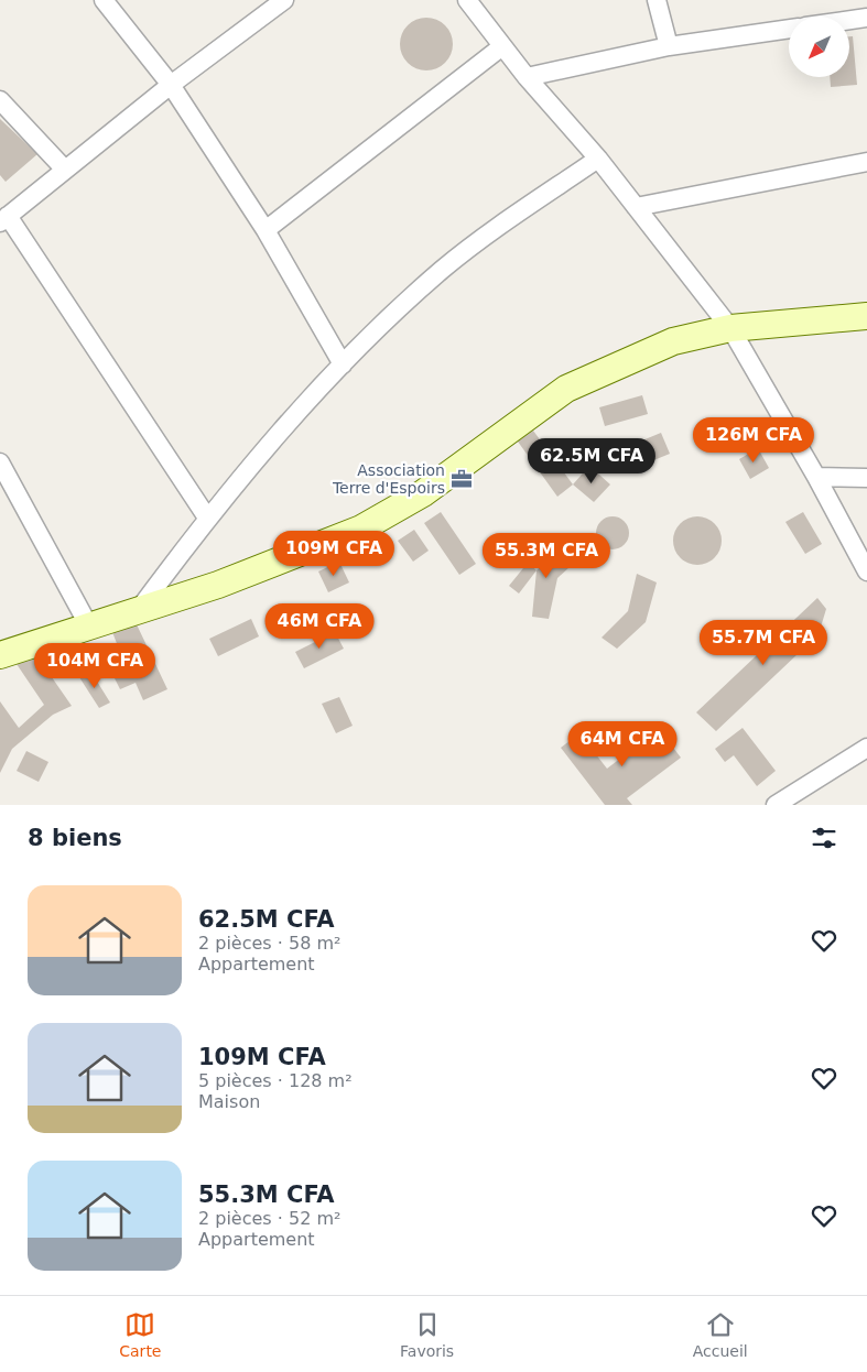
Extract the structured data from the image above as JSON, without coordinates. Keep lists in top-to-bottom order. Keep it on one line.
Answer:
{"places":{"office":["Association Terre d'Espoirs"]},"north":"bottom left","page":{"price":["126M CFA","62.5M CFA","109M CFA","55.3M CFA","46M CFA","55.7M CFA","104M CFA","64M CFA"],"heading":"8 biens","list":[{"name":"62.5M CFA","note":"2 pièces · 58 m² · Appartement"},{"name":"109M CFA","note":"5 pièces · 128 m² · Maison"},{"name":"55.3M CFA","note":"2 pièces · 52 m² · Appartement"}],"tabs":["Carte","Favoris","Accueil"]}}
